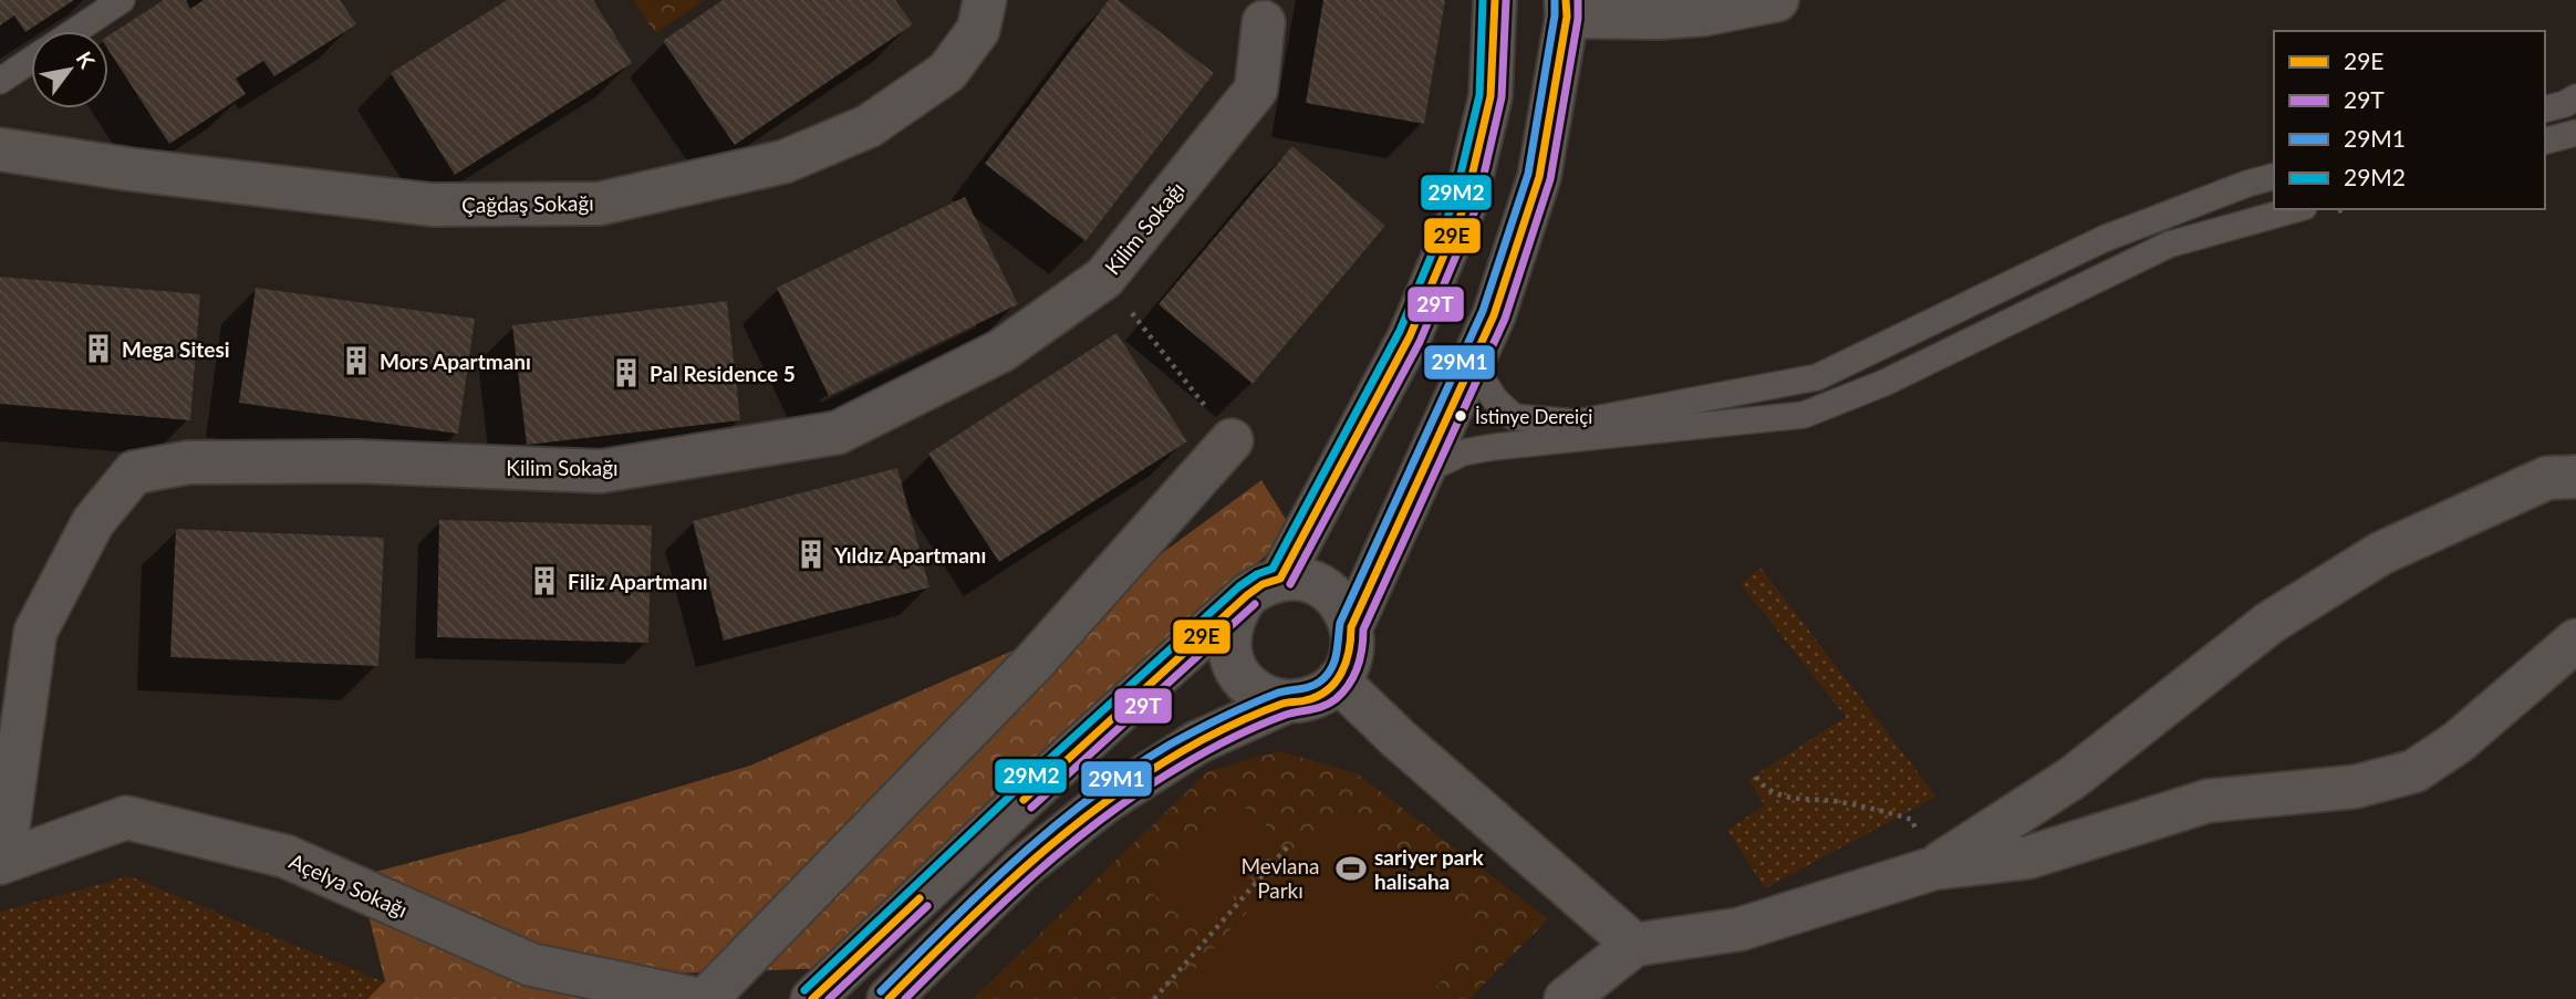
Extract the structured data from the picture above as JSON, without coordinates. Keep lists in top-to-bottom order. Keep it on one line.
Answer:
{"streets":{"street":["Çağdaş Sokağı","Kilim Sokağı","Açelya Sokağı"]},"crossings":[["Kilim Sokağı","Açelya Sokağı"]],"parks":["Mevlana Parkı"],"places":{"building":["Mega Sitesi","Mors Apartmanı","Pal Residence 5","Yıldız Apartmanı","Filiz Apartmanı"],"other":["İstinye Dereiçi"],"sports":["sariyer park halisaha"]},"lines":["transit line 29E","transit line 29T","transit line 29M2","transit line 29M1"],"legend":["29E","29T","29M1","29M2"],"north":"top right"}
